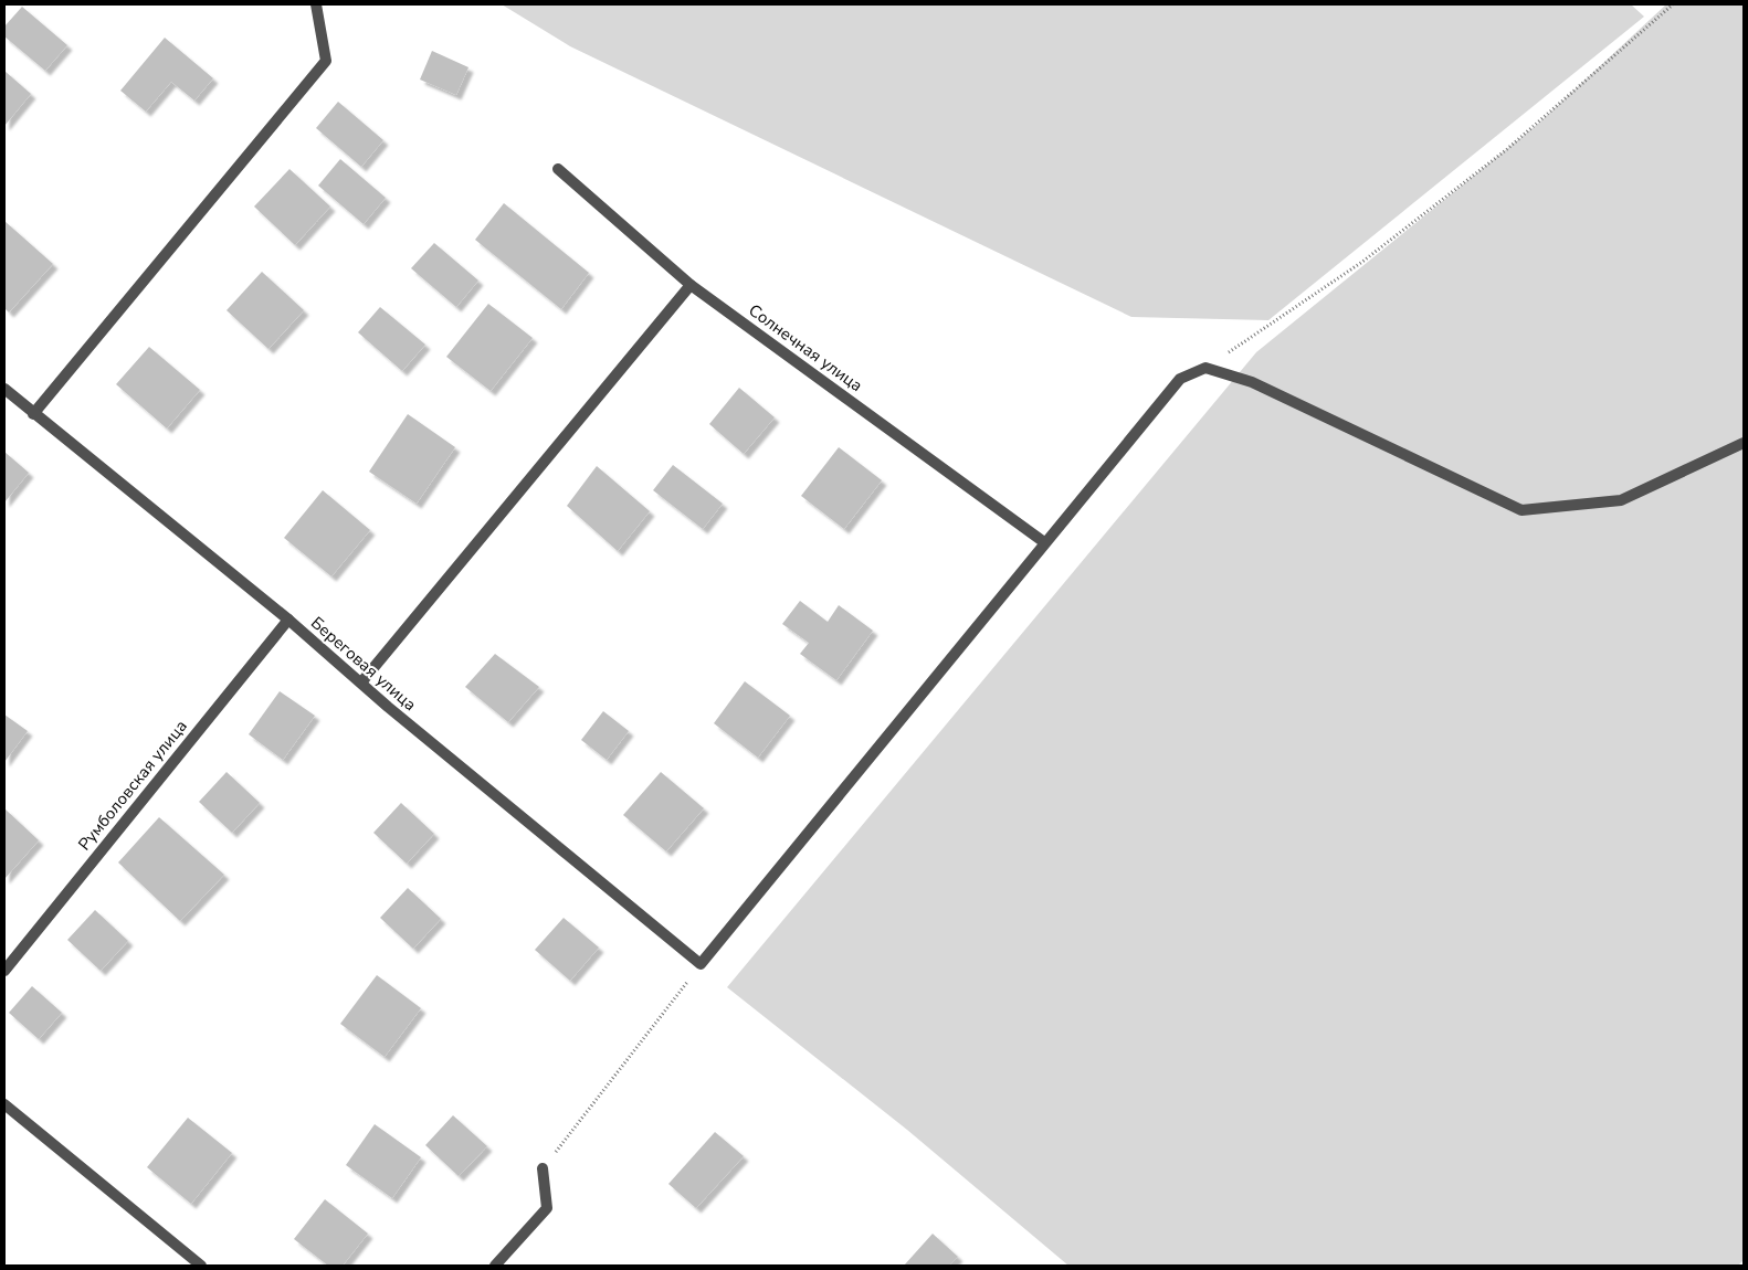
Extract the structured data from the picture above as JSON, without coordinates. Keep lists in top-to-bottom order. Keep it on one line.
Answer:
{"streets":{"street":["Солнечная улица","Береговая улица","Румболовская улица"]},"crossings":[["Береговая улица","Румболовская улица"]]}
